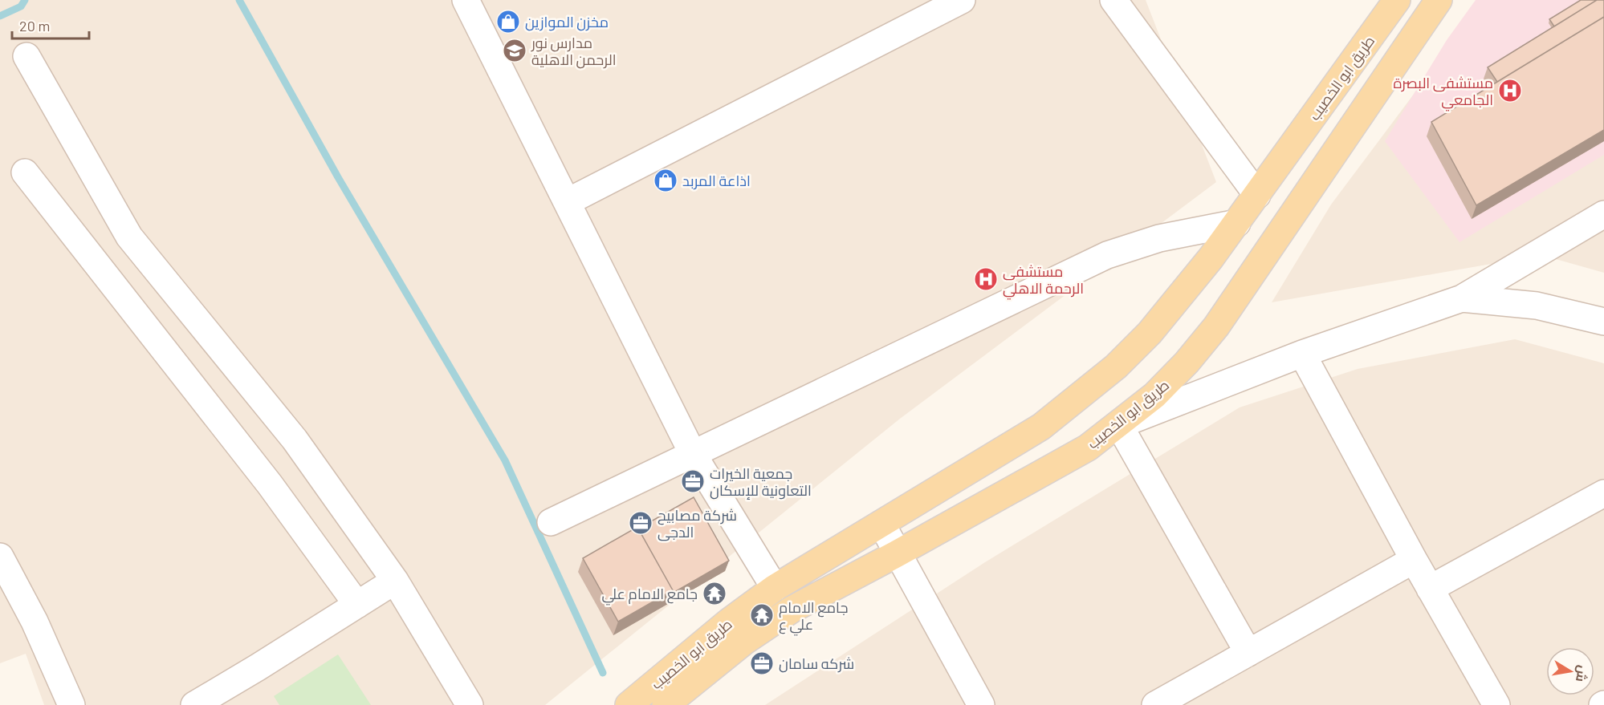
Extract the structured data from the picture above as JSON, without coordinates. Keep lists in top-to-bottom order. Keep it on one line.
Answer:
{"streets":{"main road":["طريق ابو الخصيب"]},"places":{"shop":["مخزن الموازين","اذاعة المربد"],"school or university":["مدارس نور الرحمن الاهلية"],"hospital":["مستشفى البصرة الجامعي","مستشفى الرحمة الاهلي"],"office":["جمعية الخيرات التعاونية للإسكان","شركة مصابيح الدجى","شركه سامان"],"temple":["جامع الامام علي","جامع الامام علي ع"]},"scale_bar":"20 m","north":"right"}
